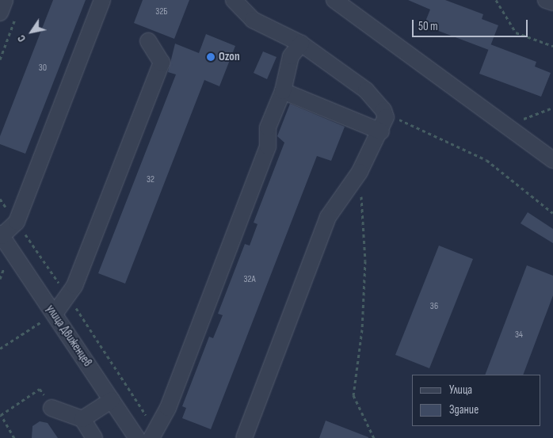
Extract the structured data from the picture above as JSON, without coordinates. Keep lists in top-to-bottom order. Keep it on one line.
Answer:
{"streets":{"street":["улица Движенцев"]},"places":["Ozon"],"house_numbers":["32Б","30","32","32А","36","34"],"legend":["Улица","Здание"],"scale_bar":"50 m","north":"bottom left"}
